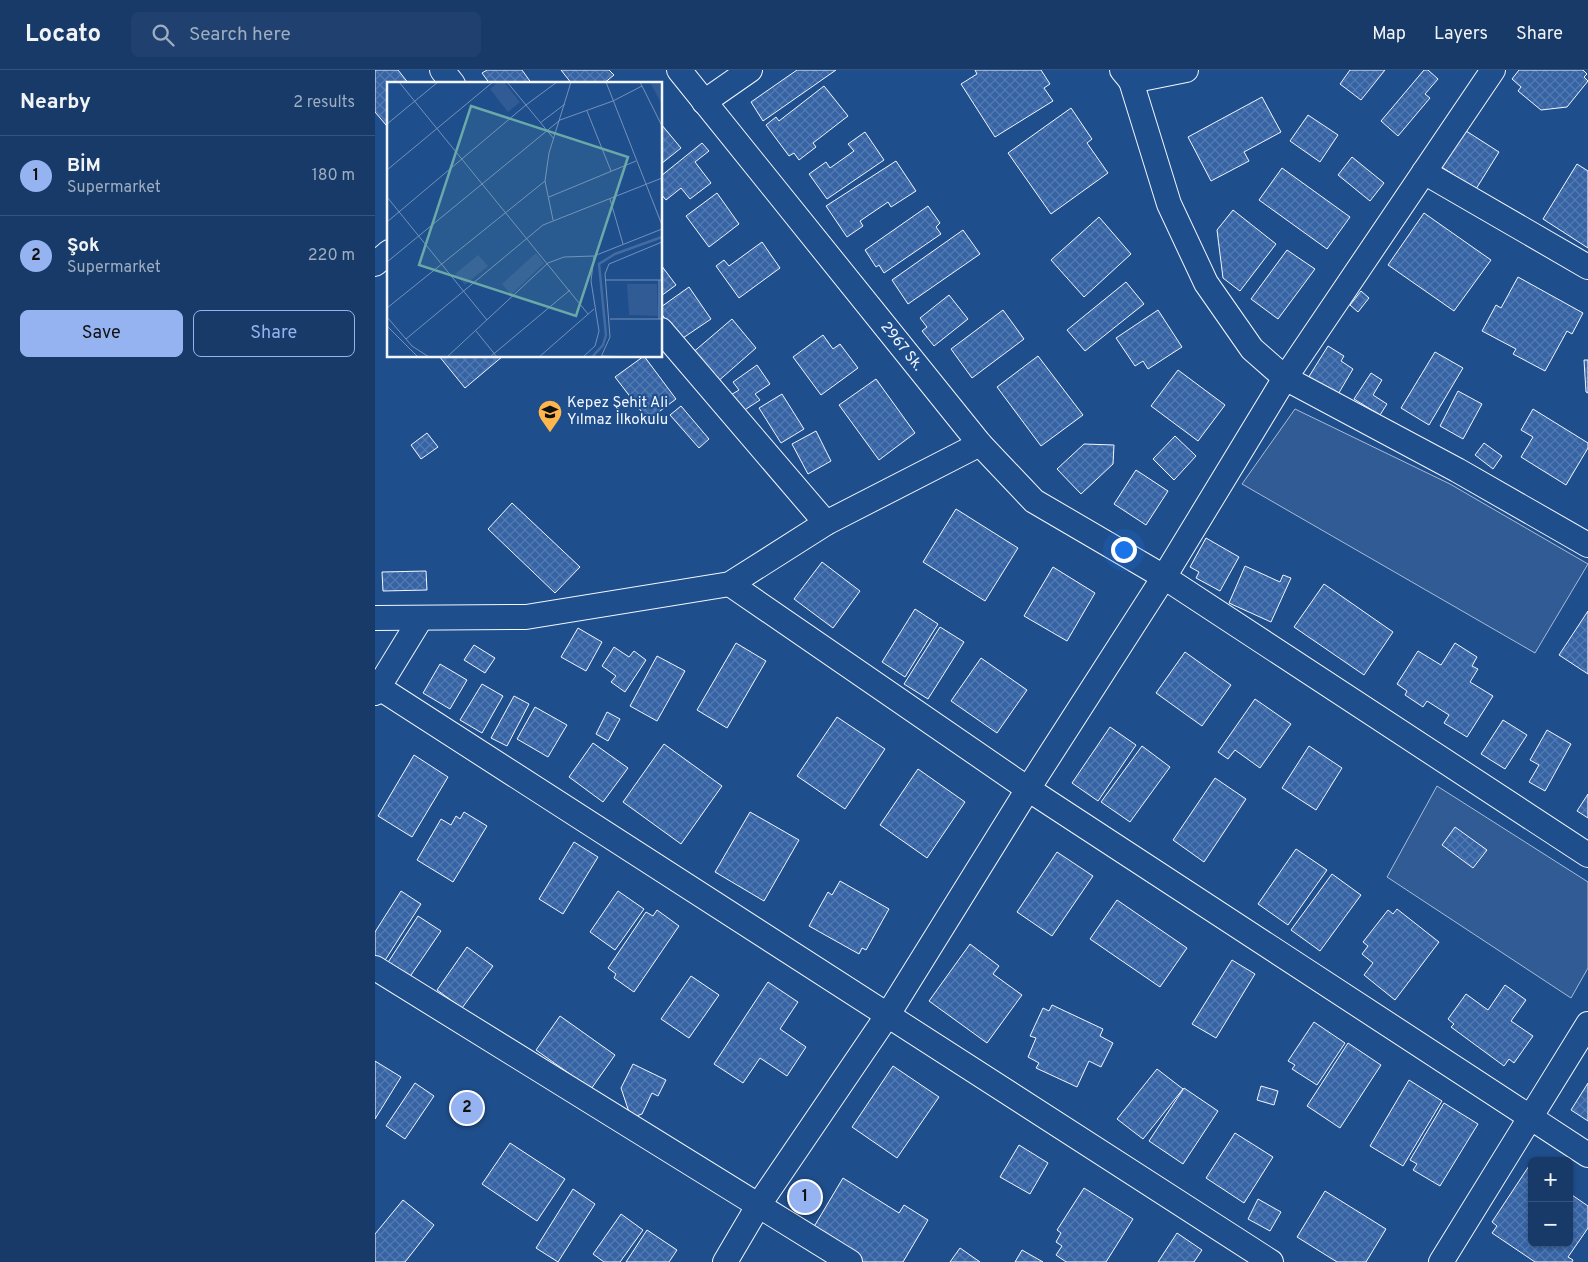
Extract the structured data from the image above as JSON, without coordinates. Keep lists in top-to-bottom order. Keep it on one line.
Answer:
{"streets":{"street":["2967 Sk."]},"places":{"school or university":["Kepez Şehit Ali Yılmaz İlkokulu"]},"page":{"header":"Locato","search":"Search here","nav":["Map","Layers","Share"],"heading":["Nearby","2 results"],"list":[{"mark":"1","name":"BİM","note":"Supermarket","value":"180 m"},{"mark":"2","name":"Şok","note":"Supermarket","value":"220 m"}],"buttons":["Save","Share"],"pins":["2","1"],"map_buttons":["+","−"]}}
